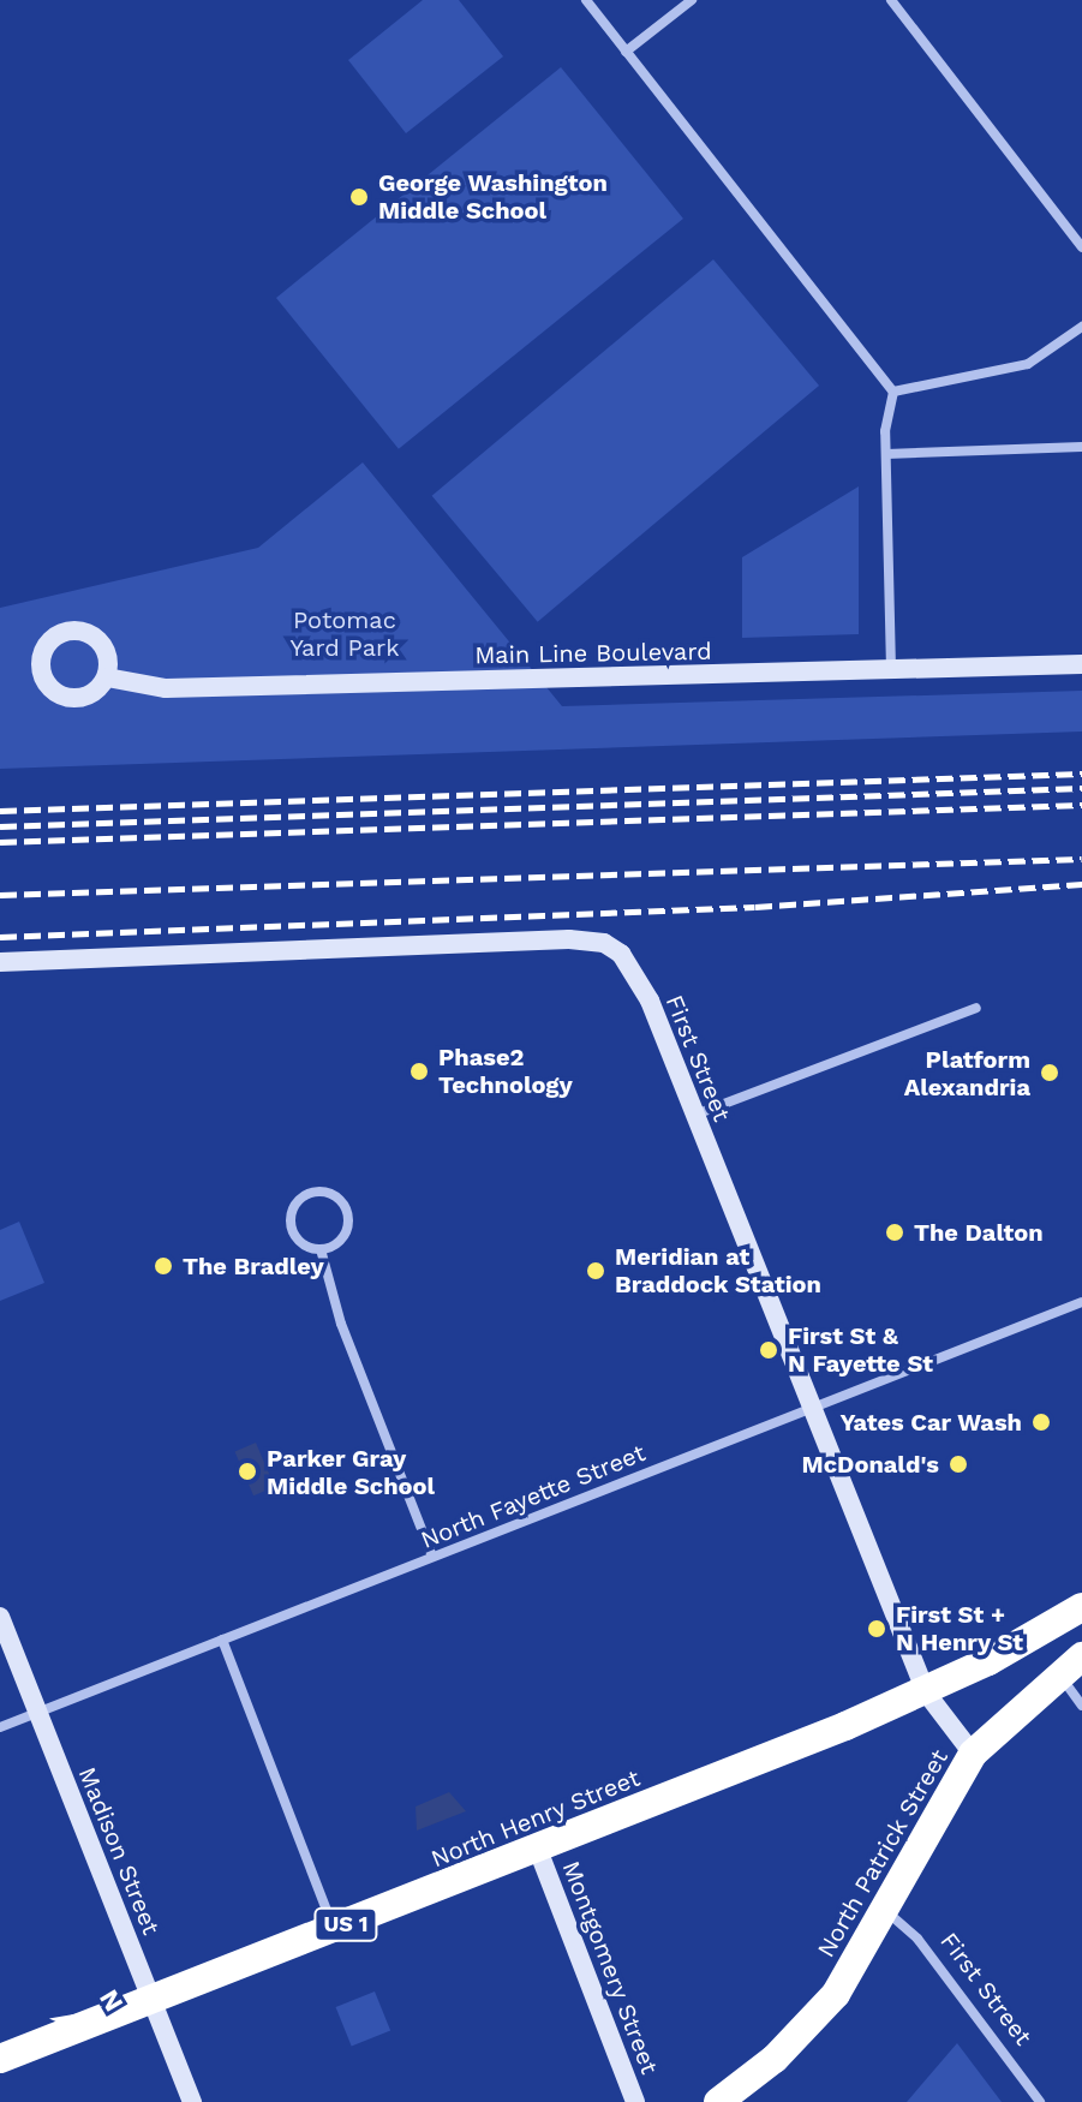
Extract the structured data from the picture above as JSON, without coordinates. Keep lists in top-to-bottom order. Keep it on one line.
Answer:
{"streets":{"highway":["North Henry Street","North Patrick Street","US 1"],"street":["Main Line Boulevard","First Street","North Fayette Street","Madison Street","Montgomery Street"]},"crossings":[["First Street","North Fayette Street"],["First Street","North Henry Street"],["First Street","North Patrick Street"],["North Fayette Street","Madison Street"],["North Henry Street","Madison Street"],["North Henry Street","Montgomery Street"]],"parks":["Potomac Yard Park"],"places":["George Washington Middle School","Phase2 Technology","Platform Alexandria","The Dalton","The Bradley","Meridian at Braddock Station","First St & N Fayette St","Yates Car Wash","McDonald's","Parker Gray Middle School","First St + N Henry St"],"north":"top right"}
